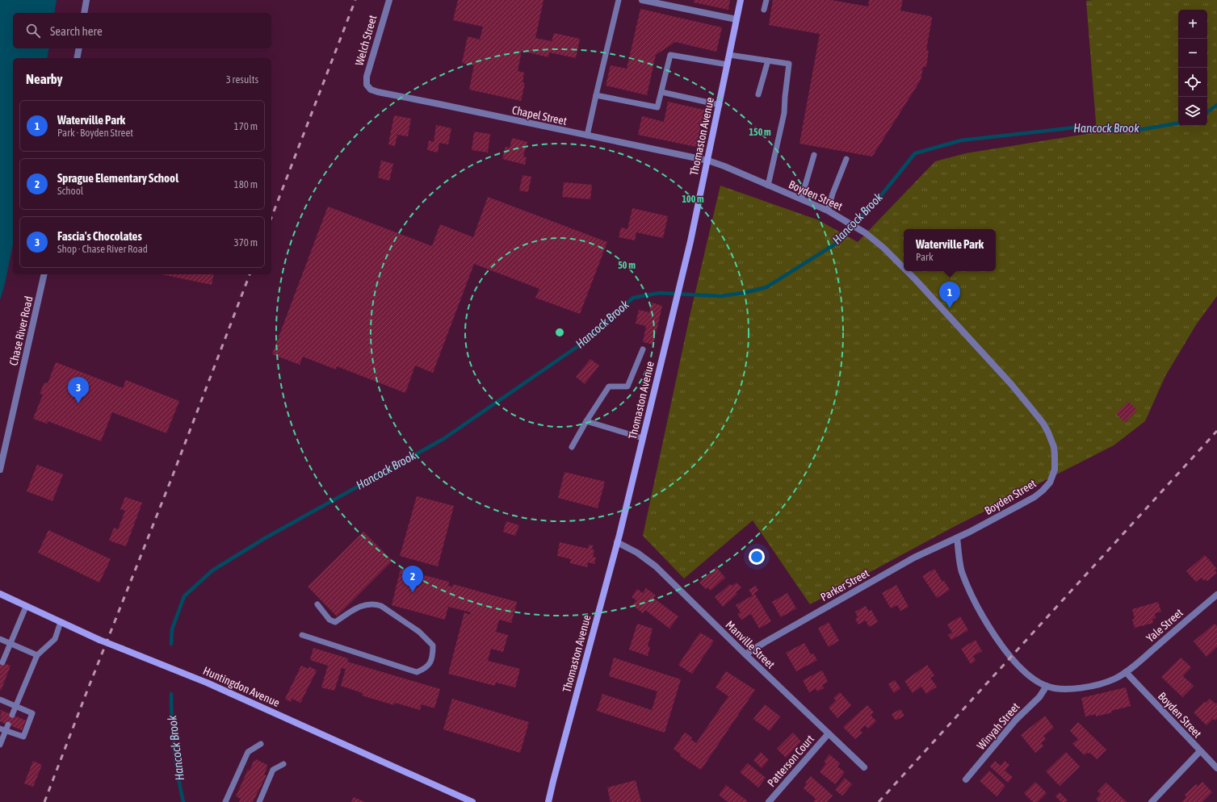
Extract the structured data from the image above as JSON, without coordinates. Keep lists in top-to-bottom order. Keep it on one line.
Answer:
{"streets":{"main road":["Thomaston Avenue","Huntingdon Avenue"],"street":["Welch Street","Chapel Street","Boyden Street","Chase River Road","Parker Street","Yale Street","Manville Street","Winyah Street","Patterson Court"]},"crossings":[["Welch Street","Chapel Street"],["Chapel Street","Thomaston Avenue"],["Chapel Street","Boyden Street"],["Thomaston Avenue","Boyden Street"],["Thomaston Avenue","Manville Street"],["Boyden Street","Parker Street"],["Boyden Street","Yale Street"],["Parker Street","Manville Street"],["Manville Street","Patterson Court"]],"water":["Hancock Brook"],"page":{"map_buttons":["+","−"],"search":"Search here","heading":["Nearby","3 results"],"list":[{"mark":"1","name":"Waterville Park","note":"Park · Boyden Street","value":"170 m"},{"mark":"2","name":"Sprague Elementary School","note":"School","value":"180 m"},{"mark":"3","name":"Fascia's Chocolates","note":"Shop · Chase River Road","value":"370 m"}],"popup":["Waterville Park","Park"],"pins":["1","3","2"]},"rings":["150 m","100 m","50 m"]}
